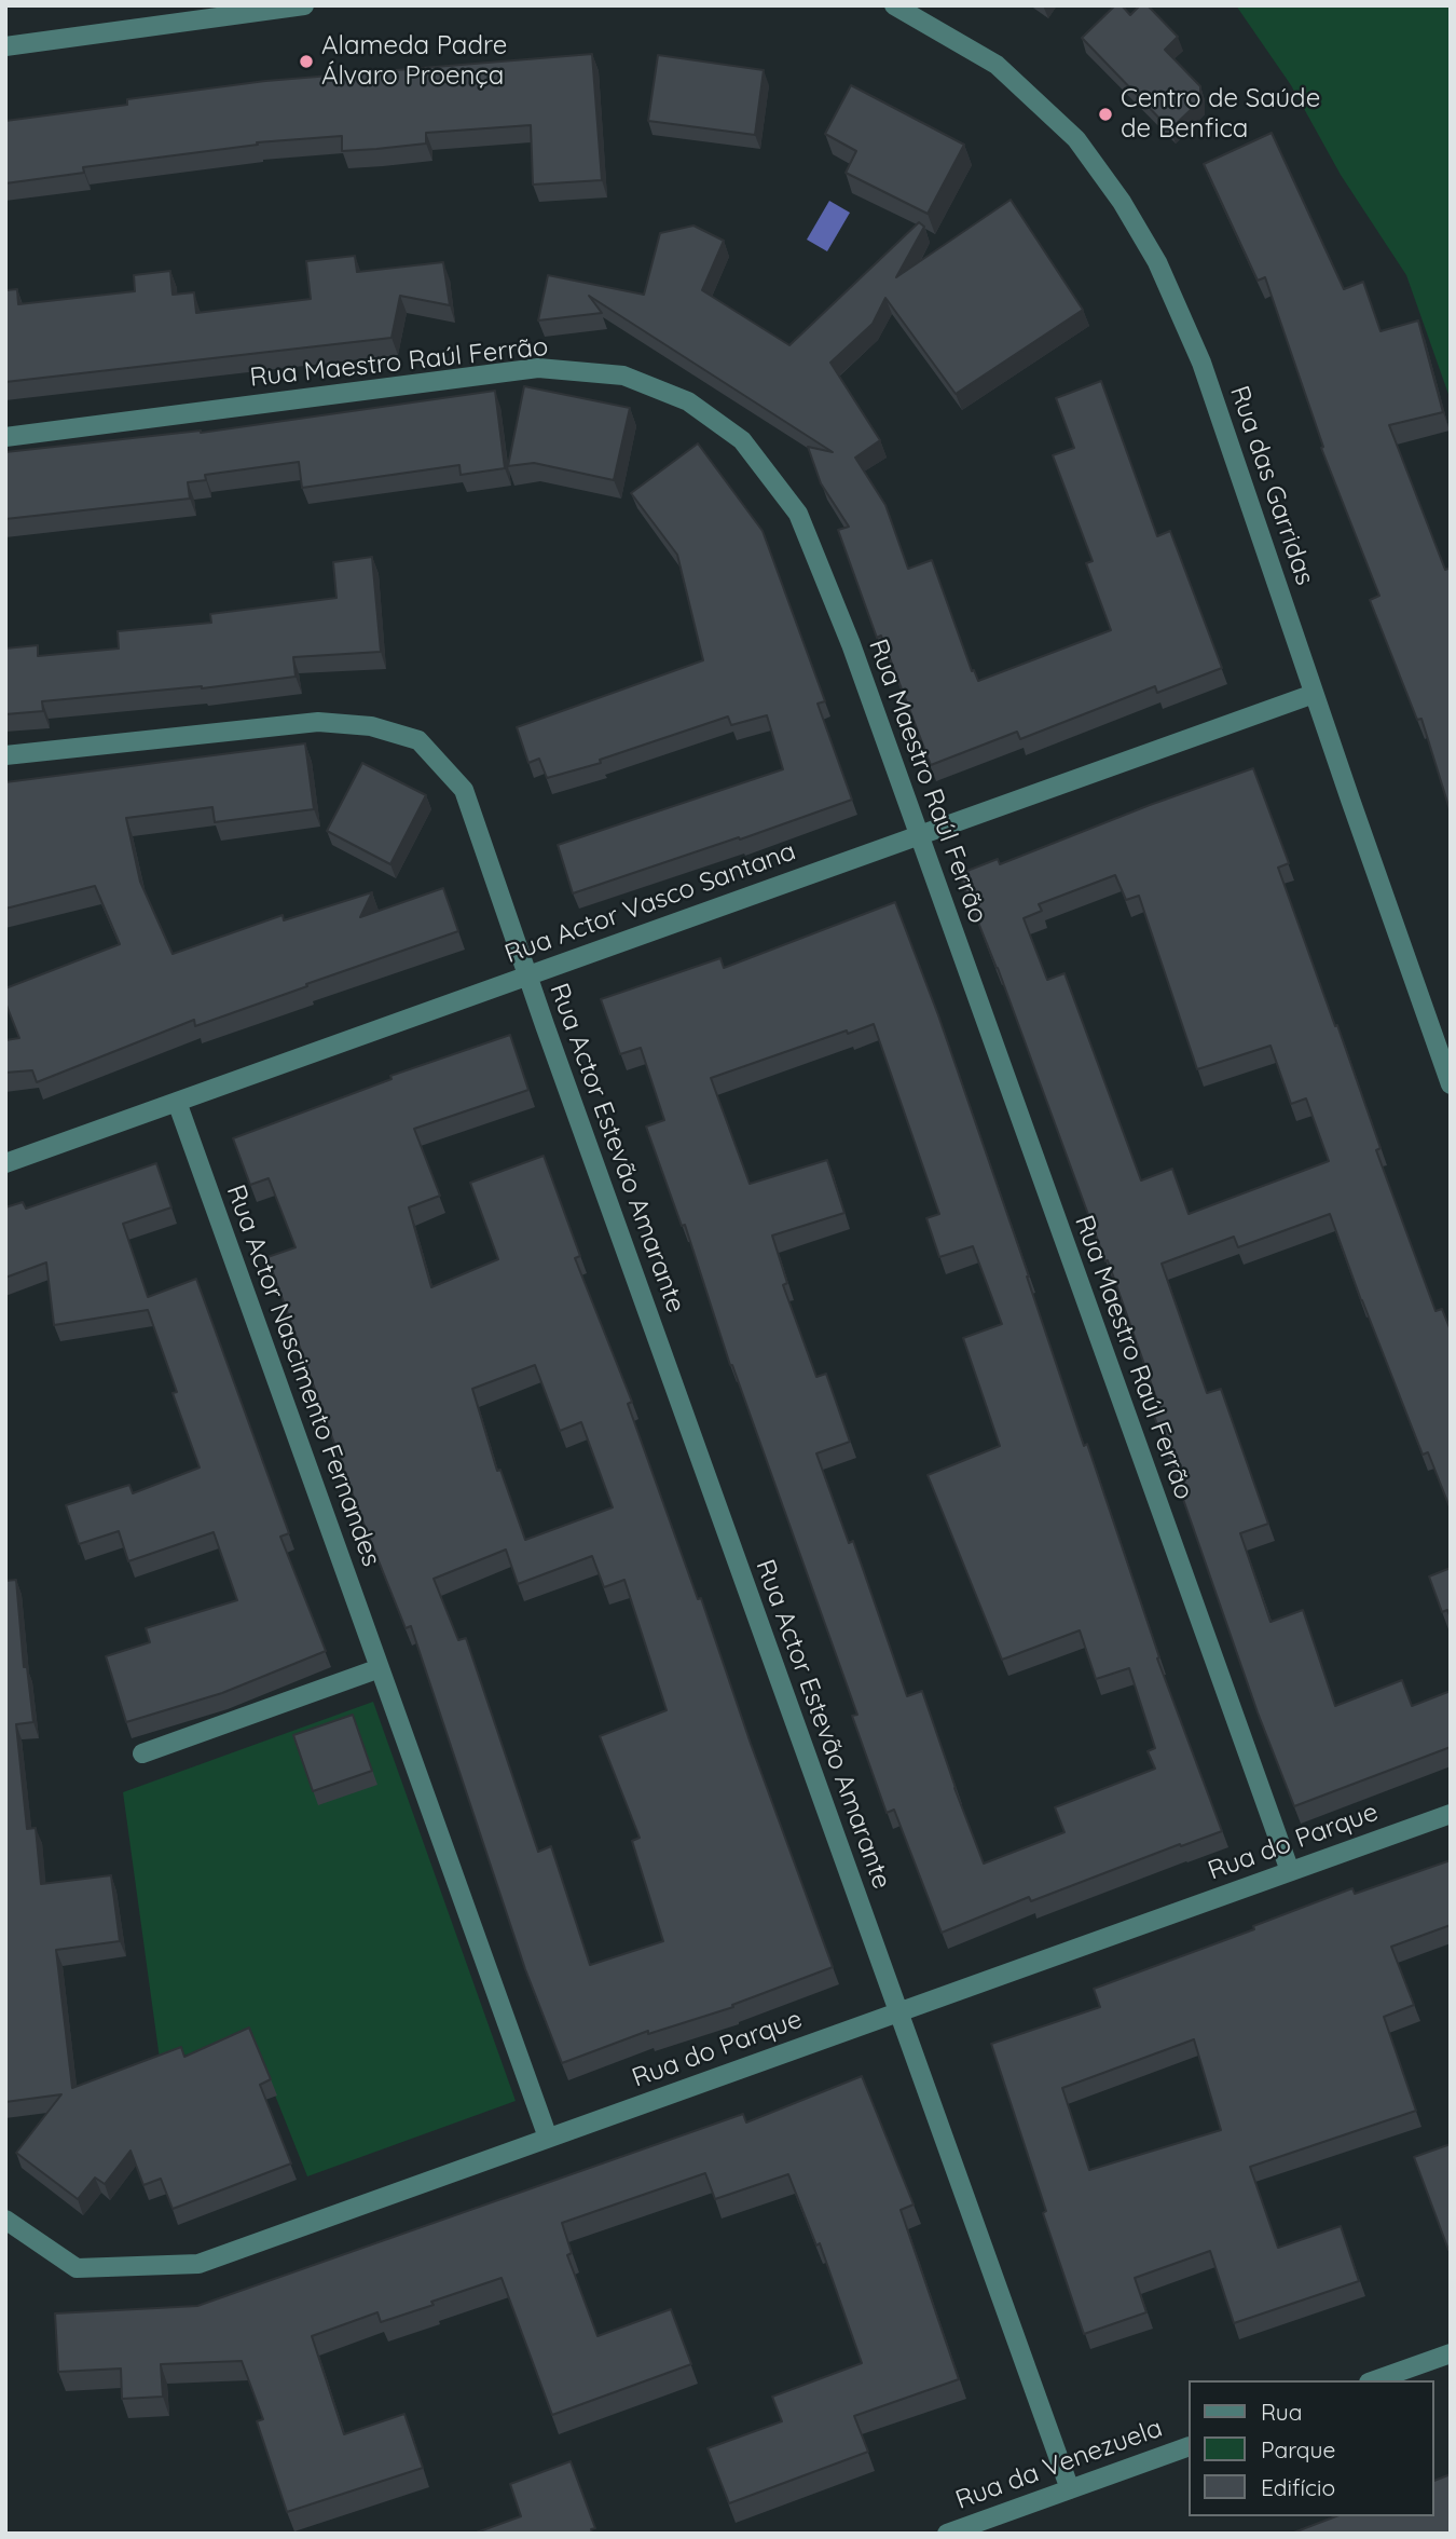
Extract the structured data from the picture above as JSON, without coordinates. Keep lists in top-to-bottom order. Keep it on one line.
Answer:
{"streets":{"street":["Rua Maestro Raúl Ferrão","Rua das Garridas","Rua Actor Vasco Santana","Rua Actor Estevão Amarante","Rua Actor Nascimento Fernandes","Rua do Parque","Rua da Venezuela"]},"crossings":[["Rua Maestro Raúl Ferrão","Rua Actor Vasco Santana"],["Rua Maestro Raúl Ferrão","Rua do Parque"],["Rua das Garridas","Rua Actor Vasco Santana"],["Rua Actor Vasco Santana","Rua Actor Estevão Amarante"],["Rua Actor Vasco Santana","Rua Actor Nascimento Fernandes"],["Rua Actor Estevão Amarante","Rua do Parque"],["Rua Actor Estevão Amarante","Rua da Venezuela"],["Rua Actor Nascimento Fernandes","Rua do Parque"]],"places":["Alameda Padre Álvaro Proença","Centro de Saúde de Benfica"],"legend":["Rua","Parque","Edifício"]}
